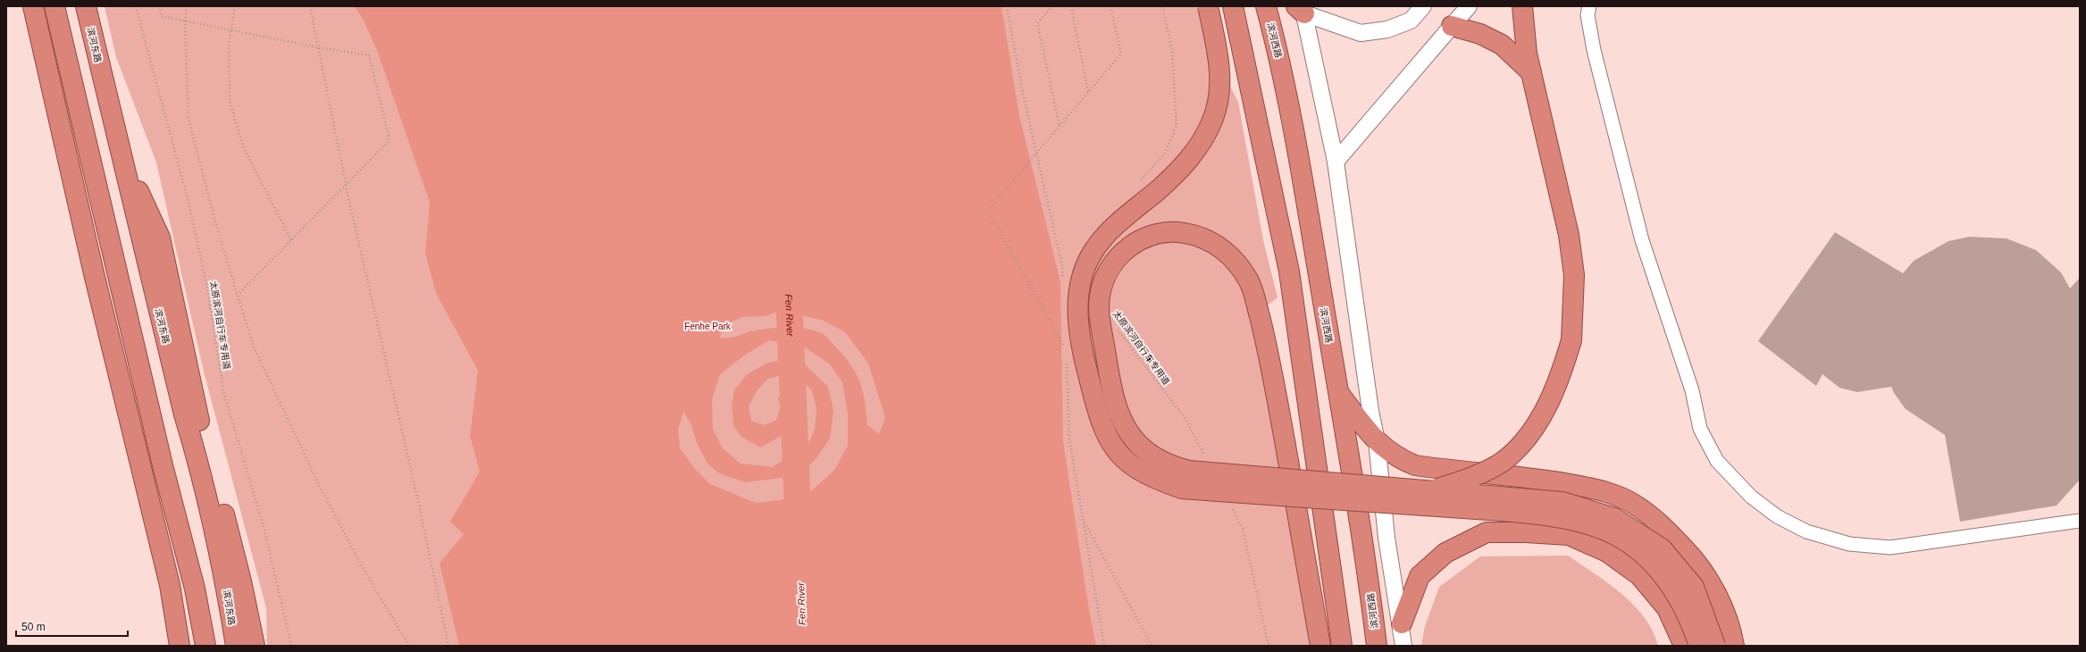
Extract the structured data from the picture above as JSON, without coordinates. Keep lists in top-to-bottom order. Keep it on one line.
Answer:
{"streets":{"highway":["滨河西路","滨河东路"],"path":["太原滨河自行车专用道"]},"water":["Fen River"],"parks":["Fenhe Park"],"scale_bar":"50 m"}
